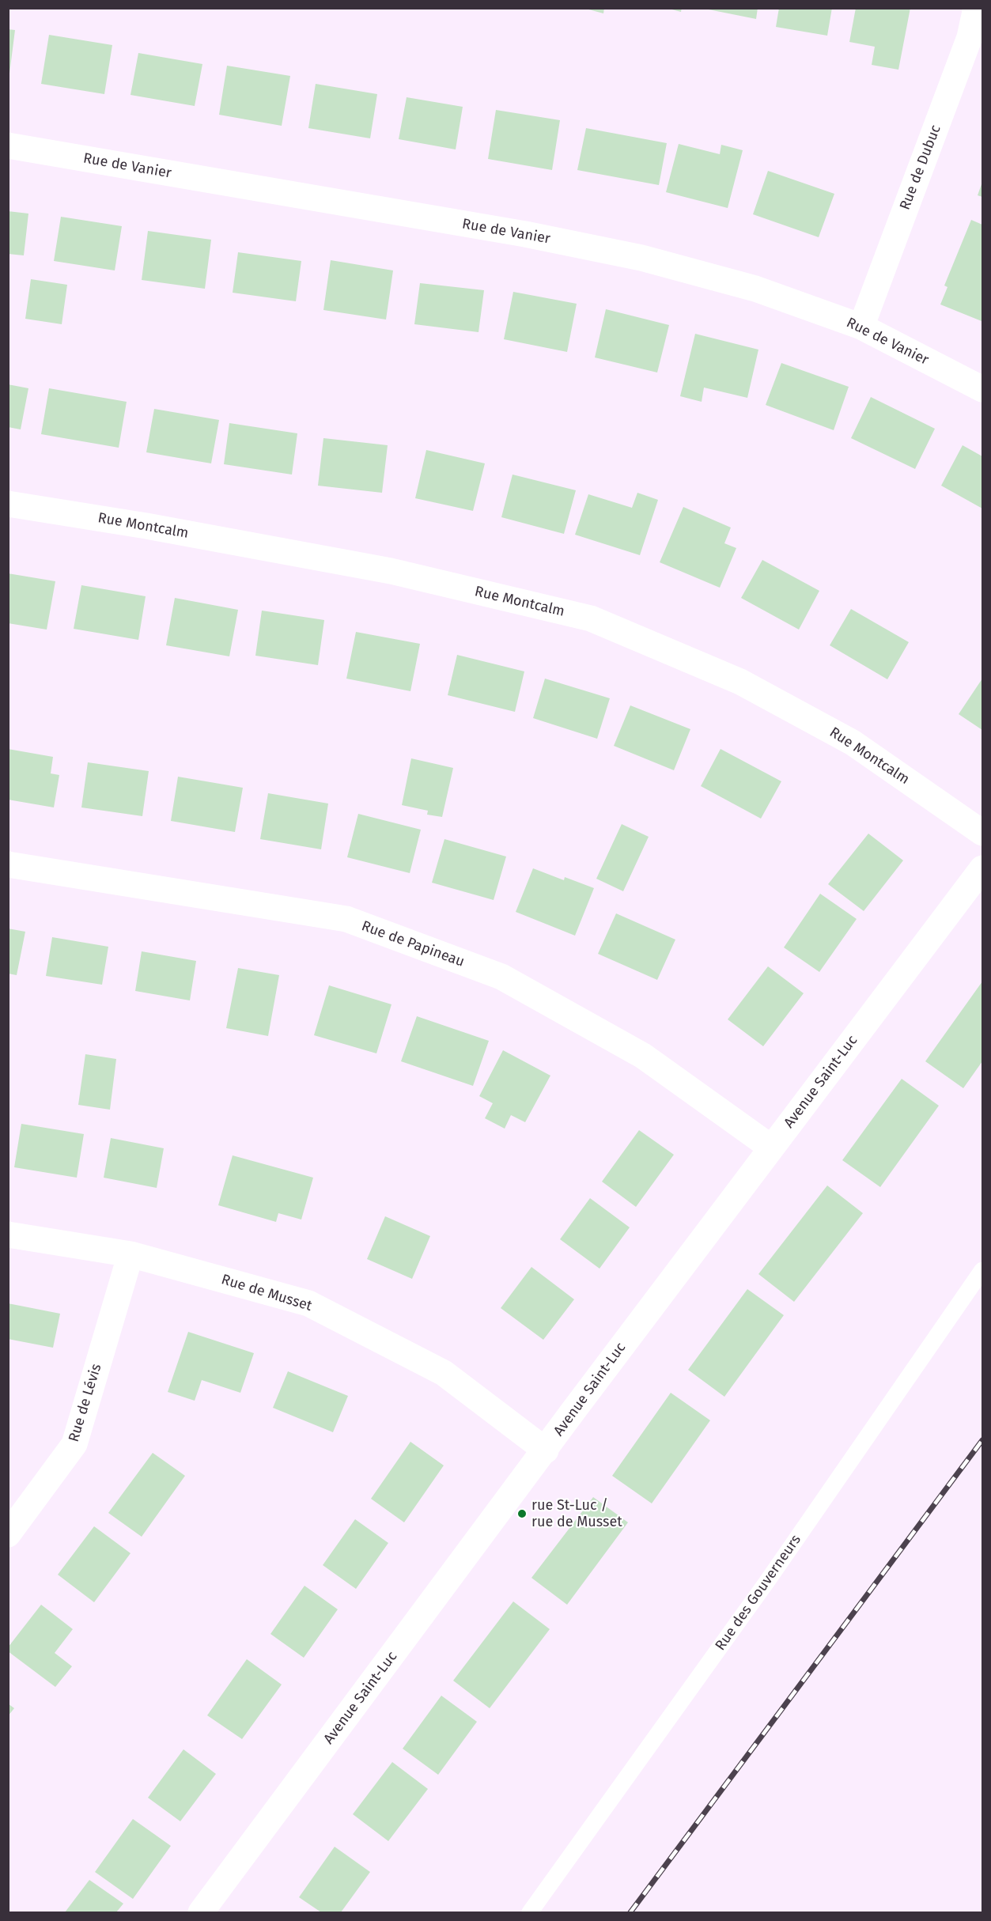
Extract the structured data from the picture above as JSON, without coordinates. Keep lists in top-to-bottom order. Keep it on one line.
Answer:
{"streets":{"street":["Rue de Vanier","Rue de Dubuc","Rue Montcalm","Rue de Papineau","Avenue Saint-Luc","Rue de Musset","Rue de Lévis"],"lane":["Rue des Gouverneurs"]},"crossings":[["Rue de Vanier","Rue de Dubuc"],["Rue de Papineau","Avenue Saint-Luc"],["Avenue Saint-Luc","Rue de Musset"],["Rue de Musset","Rue de Lévis"]],"places":["rue St-Luc / rue de Musset"]}
